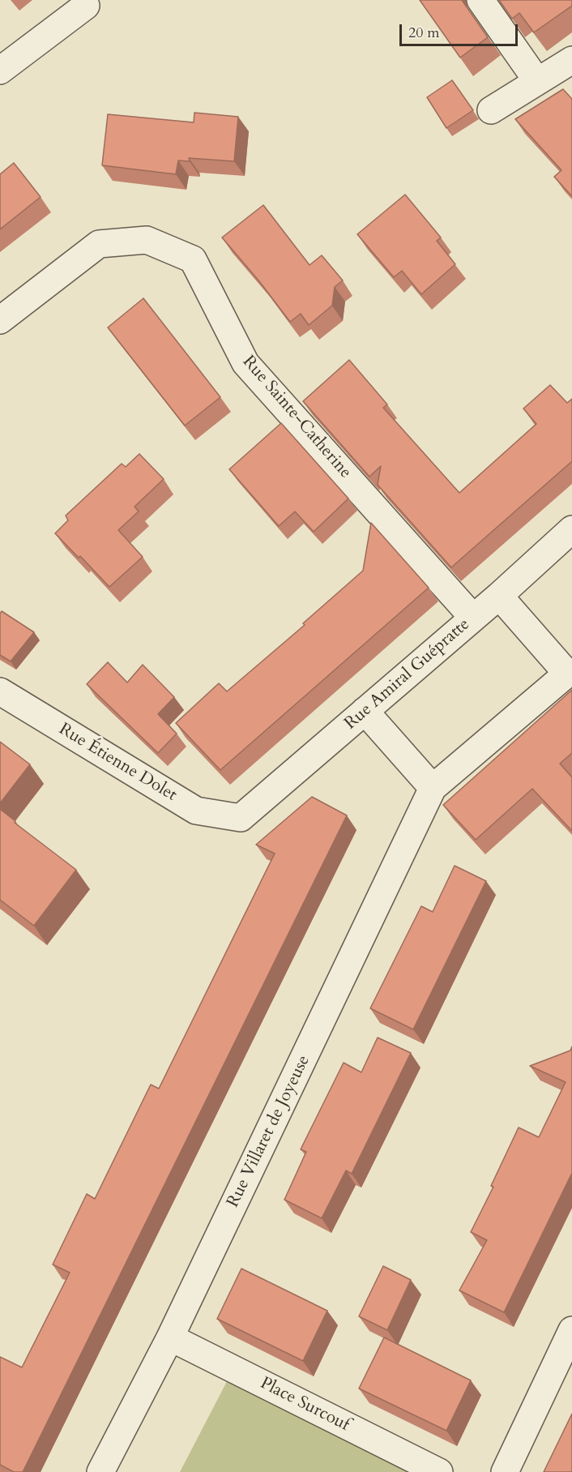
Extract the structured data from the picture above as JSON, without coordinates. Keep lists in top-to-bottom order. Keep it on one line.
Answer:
{"streets":{"street":["Rue Sainte-Catherine","Rue Amiral Guépratte","Rue Étienne Dolet","Rue Villaret de Joyeuse","Place Surcouf"]},"crossings":[["Rue Sainte-Catherine","Rue Amiral Guépratte"],["Rue Amiral Guépratte","Rue Étienne Dolet"],["Rue Amiral Guépratte","Rue Villaret de Joyeuse"],["Rue Villaret de Joyeuse","Place Surcouf"]],"scale_bar":"20 m"}
